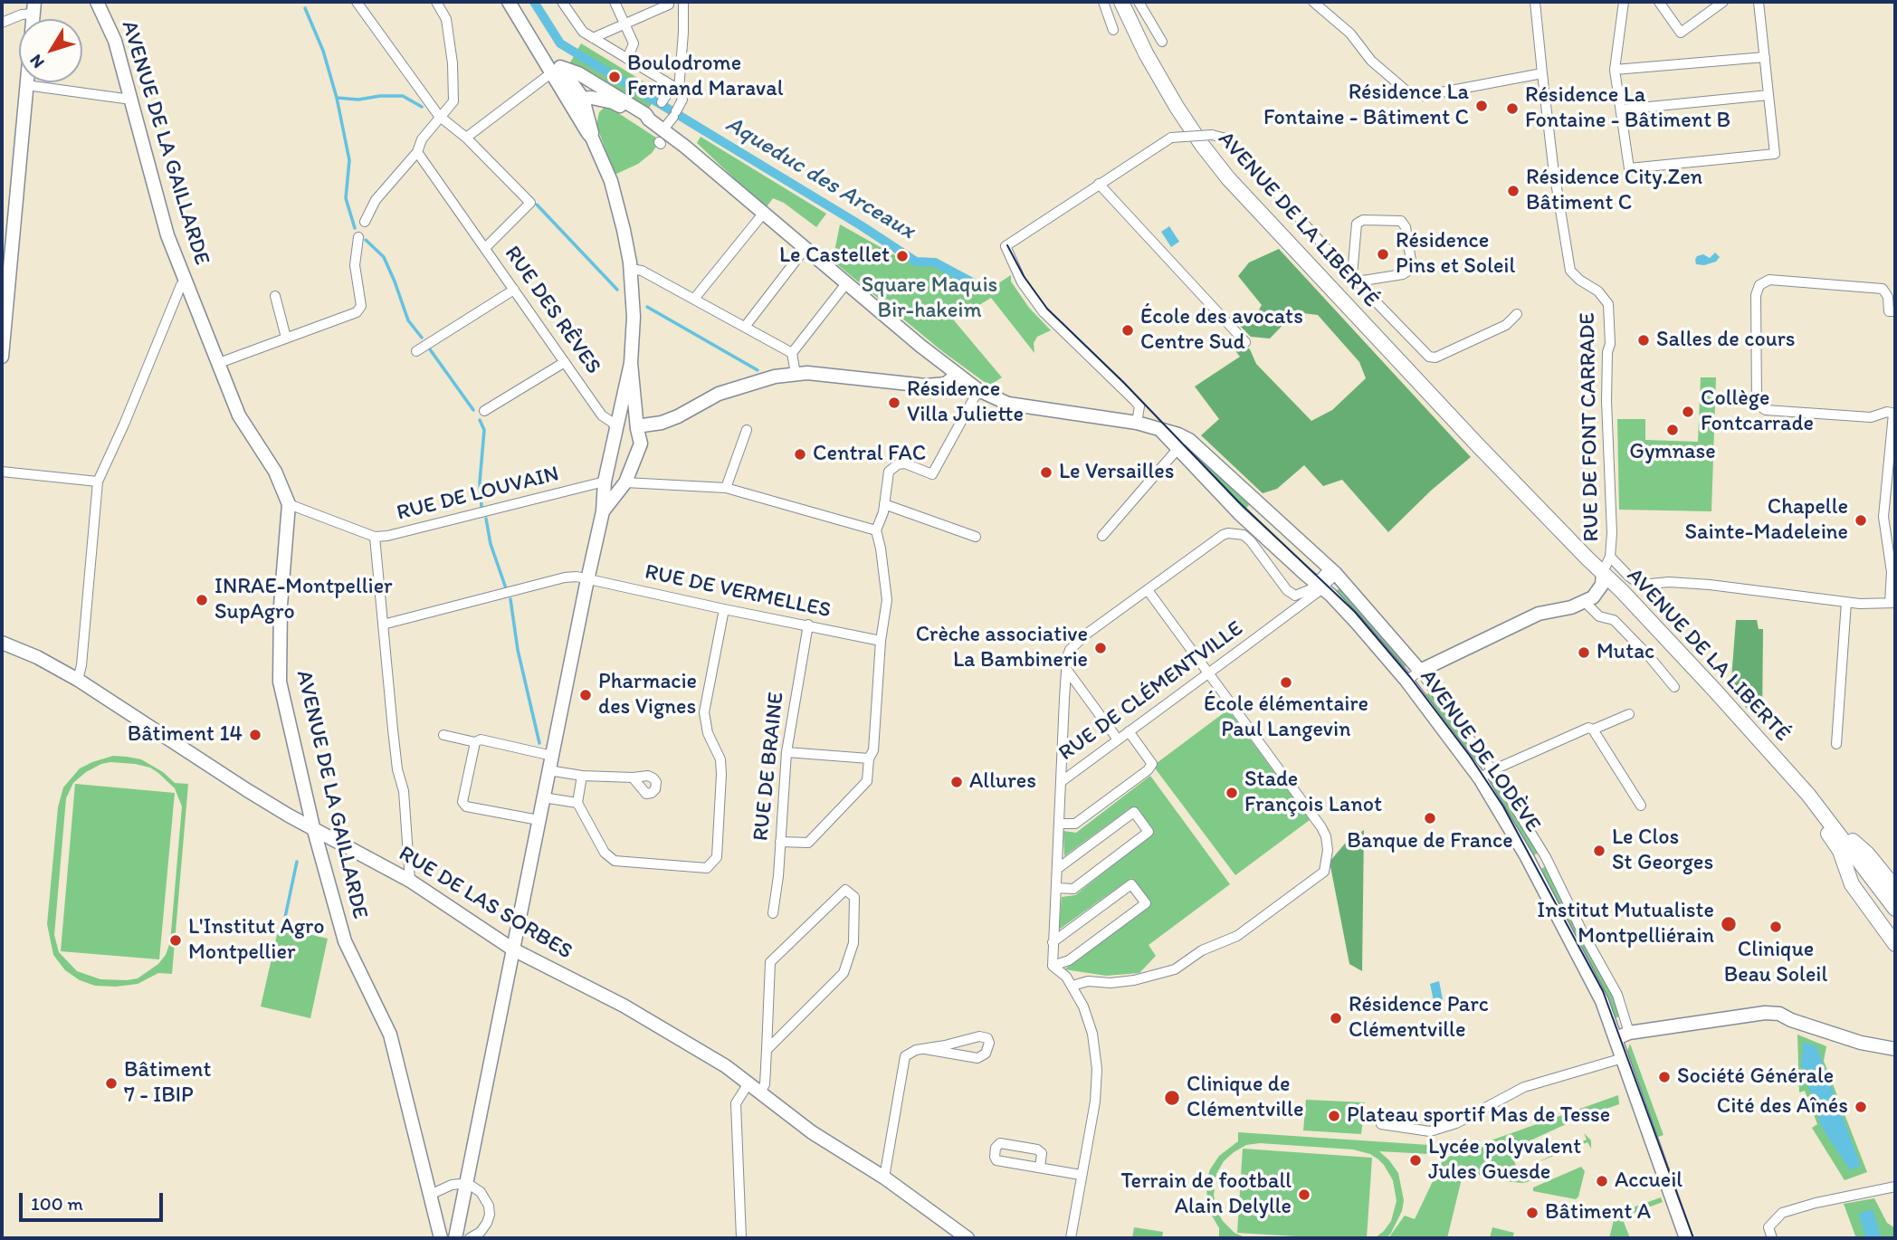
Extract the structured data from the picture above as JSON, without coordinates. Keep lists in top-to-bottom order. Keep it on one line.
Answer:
{"streets":{"main road":["AVENUE DE LA LIBERTÉ"],"street":["AVENUE DE LA GAILLARDE","RUE DES RÊVES","RUE DE FONT CARRADE","RUE DE LOUVAIN","RUE DE VERMELLES","RUE DE CLÉMENTVILLE","AVENUE DE LODÈVE","RUE DE BRAINE","RUE DE LAS SORBES"]},"crossings":[["AVENUE DE LA GAILLARDE","RUE DE LOUVAIN"],["AVENUE DE LA GAILLARDE","RUE DE LAS SORBES"],["AVENUE DE LA LIBERTÉ","RUE DE FONT CARRADE"],["RUE DE VERMELLES","RUE DE BRAINE"],["RUE DE CLÉMENTVILLE","AVENUE DE LODÈVE"]],"water":["Aqueduc des Arceaux"],"parks":["Square Maquis Bir-hakeim"],"places":["Boulodrome Fernand Maraval","Résidence La Fontaine - Bâtiment C","Résidence La Fontaine - Bâtiment B","Résidence City.Zen Bâtiment C","Résidence Pins et Soleil","Le Castellet","École des avocats Centre Sud","Salles de cours","Résidence Villa Juliette","Collège Fontcarrade","Gymnase","Central FAC","Le Versailles","Chapelle Sainte-Madeleine","INRAE-Montpellier SupAgro","Crèche associative La Bambinerie","Mutac","École élémentaire Paul Langevin","Pharmacie des Vignes","Bâtiment 14","Allures","Stade François Lanot","Banque de France","Le Clos St Georges","Institut Mutualiste Montpelliérain","Clinique Beau Soleil","L'Institut Agro Montpellier","Résidence Parc Clémentville","Société Générale","Bâtiment 7 - IBIP","Clinique de Clémentville","Cité des Aînés","Plateau sportif Mas de Tesse","Lycée polyvalent Jules Guesde","Accueil","Terrain de football Alain Delylle","Bâtiment A"],"scale_bar":"100 m","north":"bottom left"}
